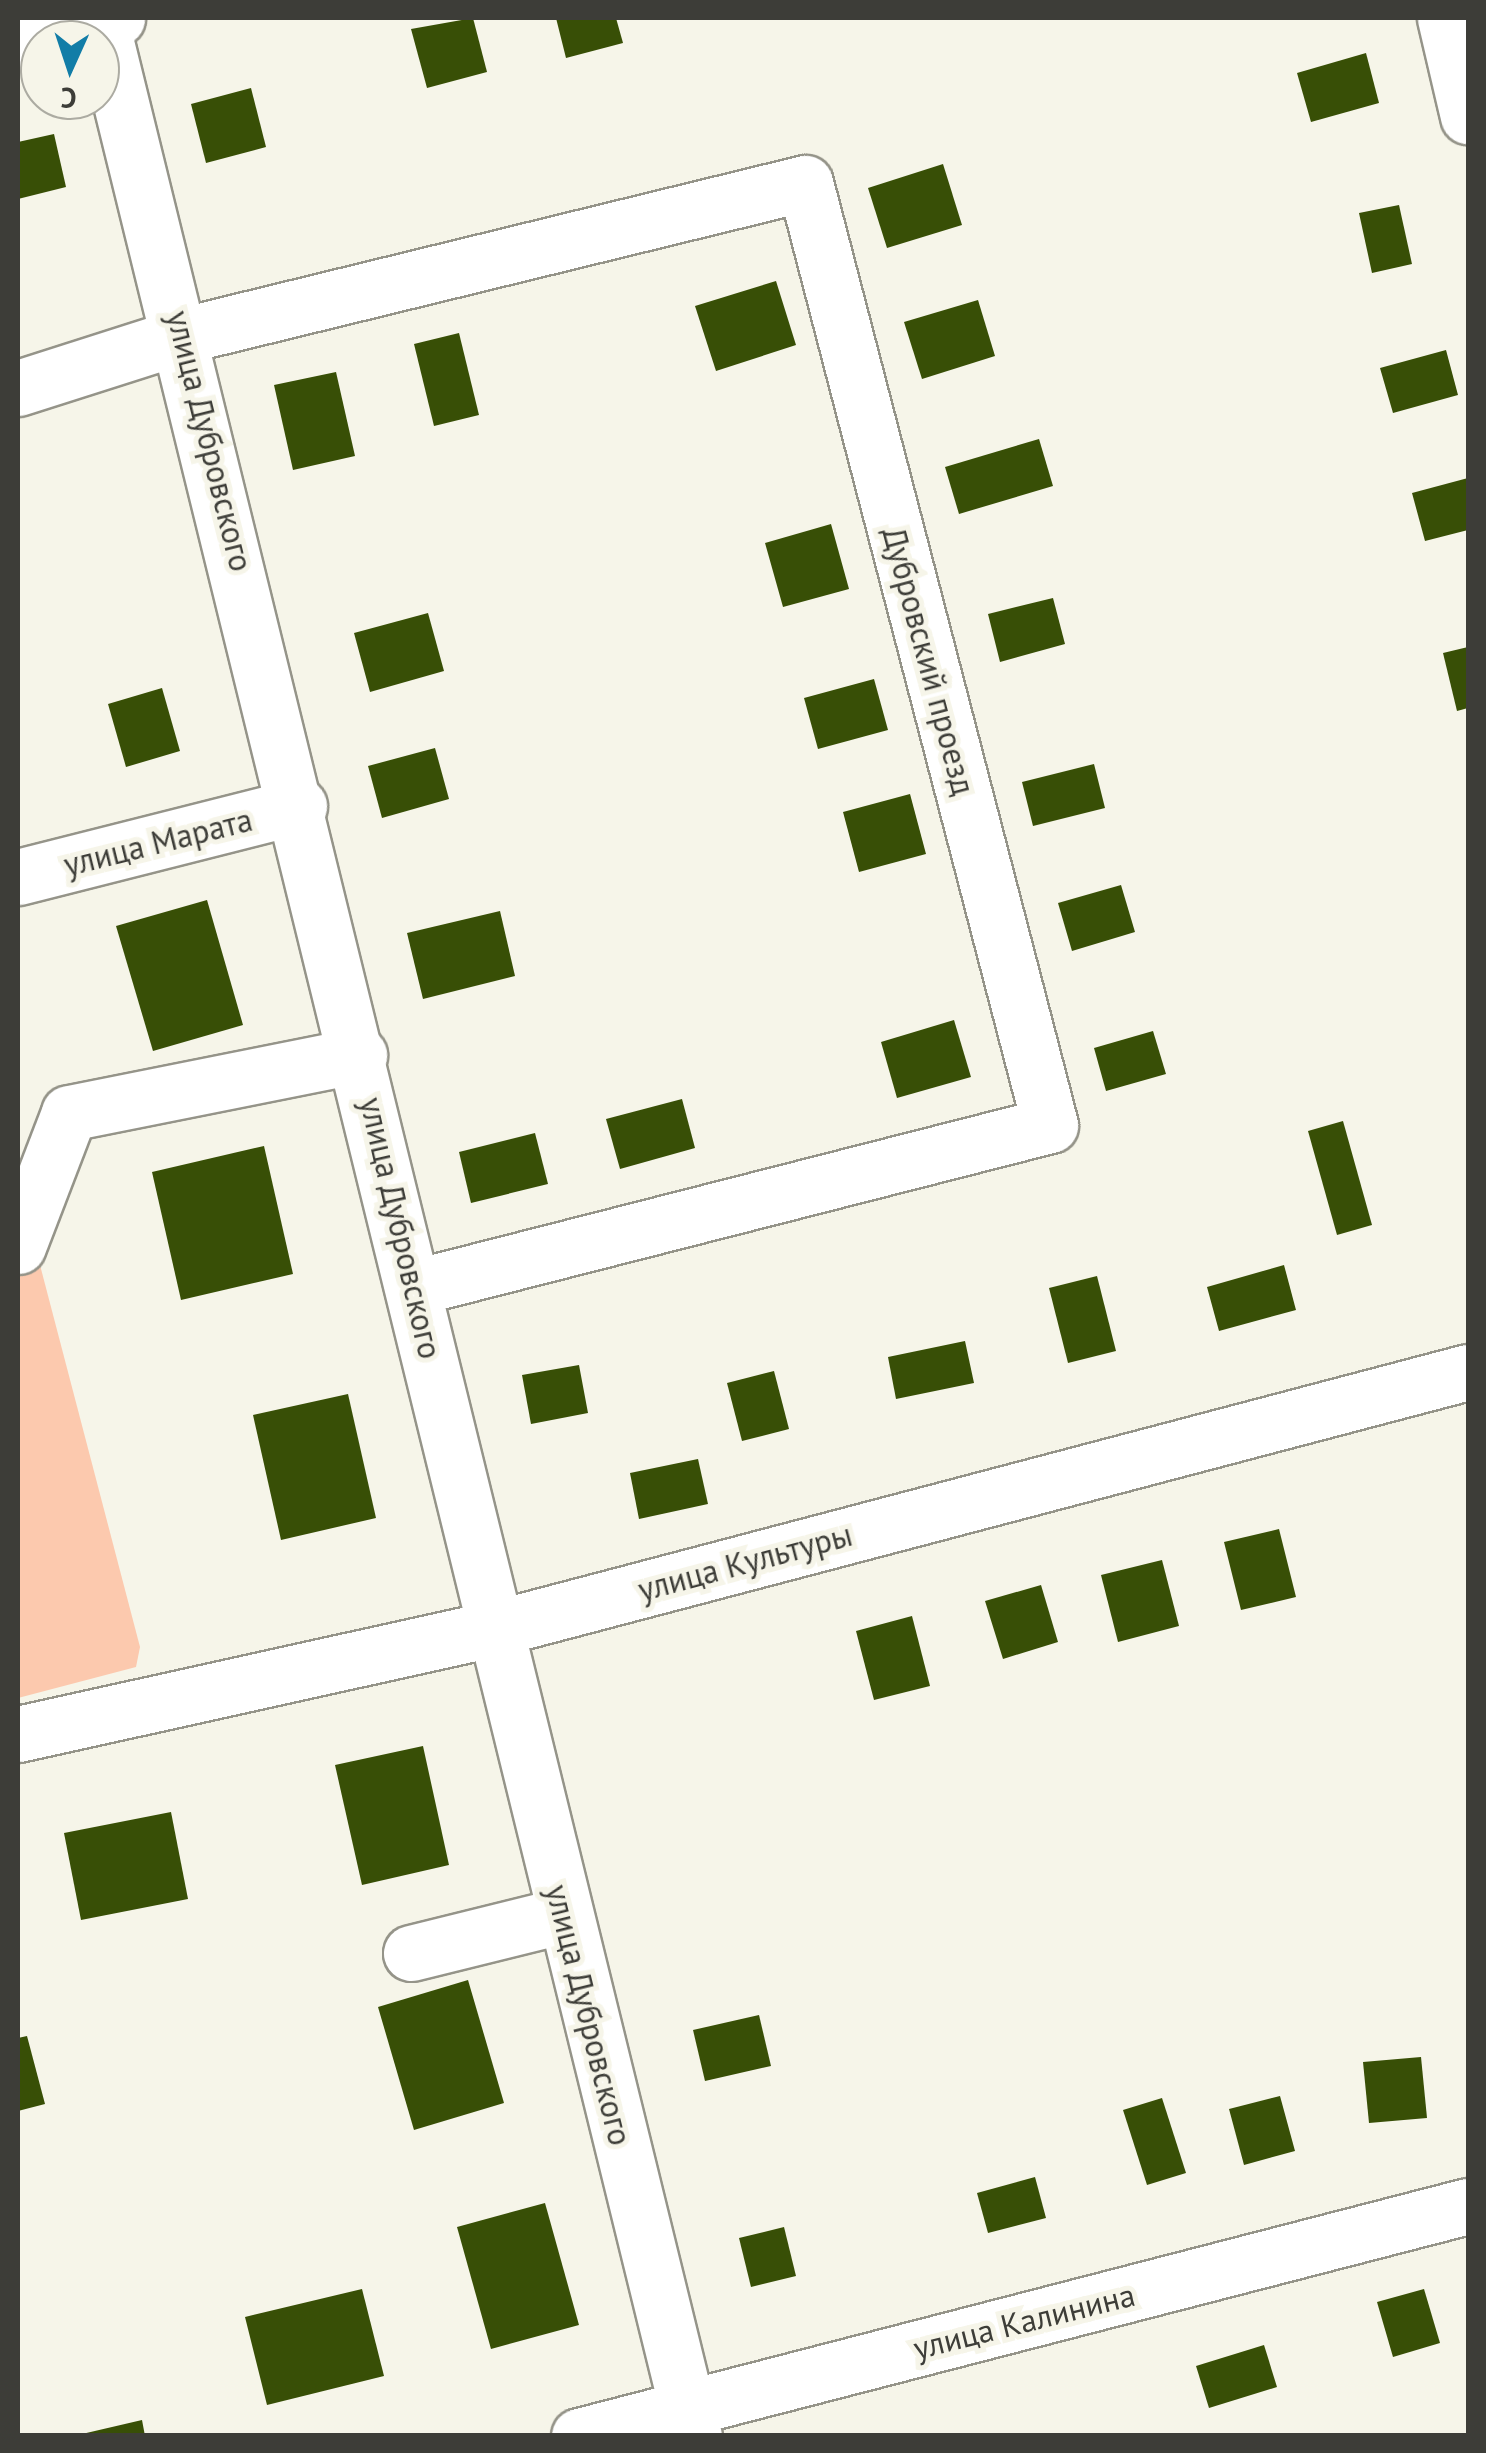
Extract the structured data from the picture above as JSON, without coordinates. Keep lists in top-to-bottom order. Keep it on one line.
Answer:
{"streets":{"street":["улица Дубровского","Дубровский проезд","улица Марата","улица Культуры","улица Калинина"]},"crossings":[["улица Дубровского","Дубровский проезд"],["улица Дубровского","улица Марата"],["улица Дубровского","улица Культуры"],["улица Дубровского","улица Калинина"]],"north":"bottom"}
